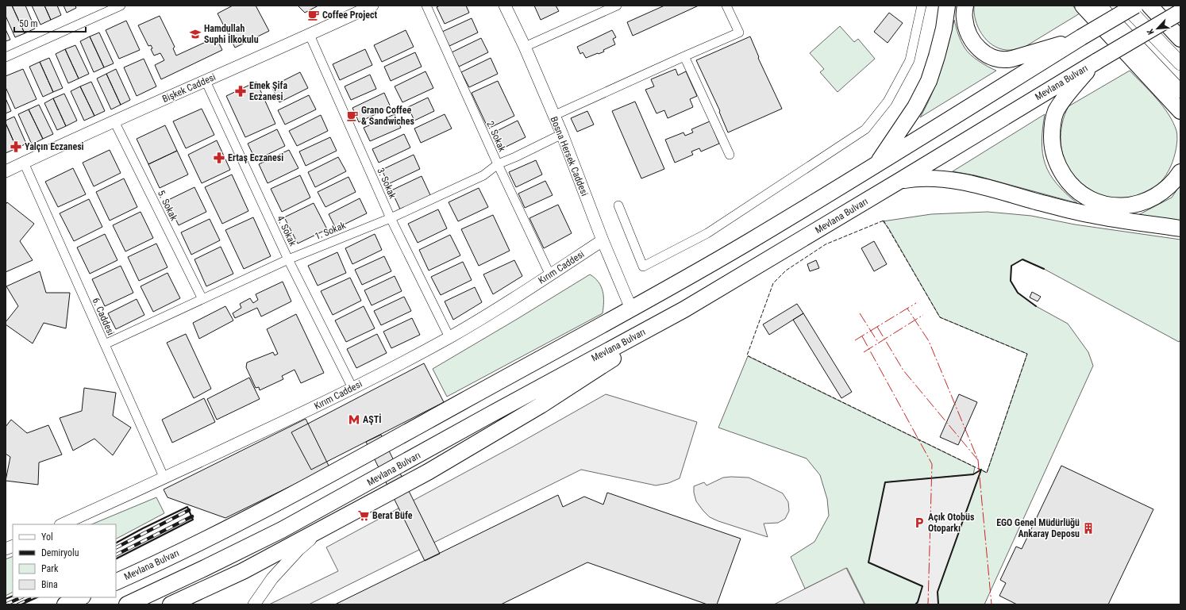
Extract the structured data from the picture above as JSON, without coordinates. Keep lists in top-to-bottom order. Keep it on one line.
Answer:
{"streets":{"highway":["Mevlana Bulvarı"],"street":["Bişkek Caddesi","2. Sokak","Bosna Hersek Caddesi","3. Sokak","5. Sokak","4. Sokak","1. Sokak","Kırım Caddesi","6. Caddesi"]},"crossings":[["Mevlana Bulvarı","Bosna Hersek Caddesi"],["Bişkek Caddesi","3. Sokak"],["Bişkek Caddesi","5. Sokak"],["Bişkek Caddesi","4. Sokak"],["Bişkek Caddesi","6. Caddesi"],["2. Sokak","1. Sokak"],["2. Sokak","Kırım Caddesi"],["Bosna Hersek Caddesi","1. Sokak"],["Bosna Hersek Caddesi","Kırım Caddesi"],["3. Sokak","1. Sokak"],["3. Sokak","Kırım Caddesi"],["5. Sokak","1. Sokak"],["4. Sokak","1. Sokak"],["4. Sokak","Kırım Caddesi"],["1. Sokak","6. Caddesi"],["Kırım Caddesi","6. Caddesi"]],"places":{"cafe":["Coffee Project","Grano Coffee & Sandwiches"],"school or university":["Hamdullah Suphi İlkokulu"],"pharmacy":["Emek Şifa Eczanesi","Yalçın Eczanesi","Ertaş Eczanesi"],"metro station":["AŞTİ"],"supermarket":["Berat Büfe"],"parking":["Açık Otobüs Otoparkı"],"building":["EGO Genel Müdürlüğü Ankaray Deposu"]},"legend":["Yol","Demiryolu","Park","Bina"],"scale_bar":"50 m","north":"bottom left"}
